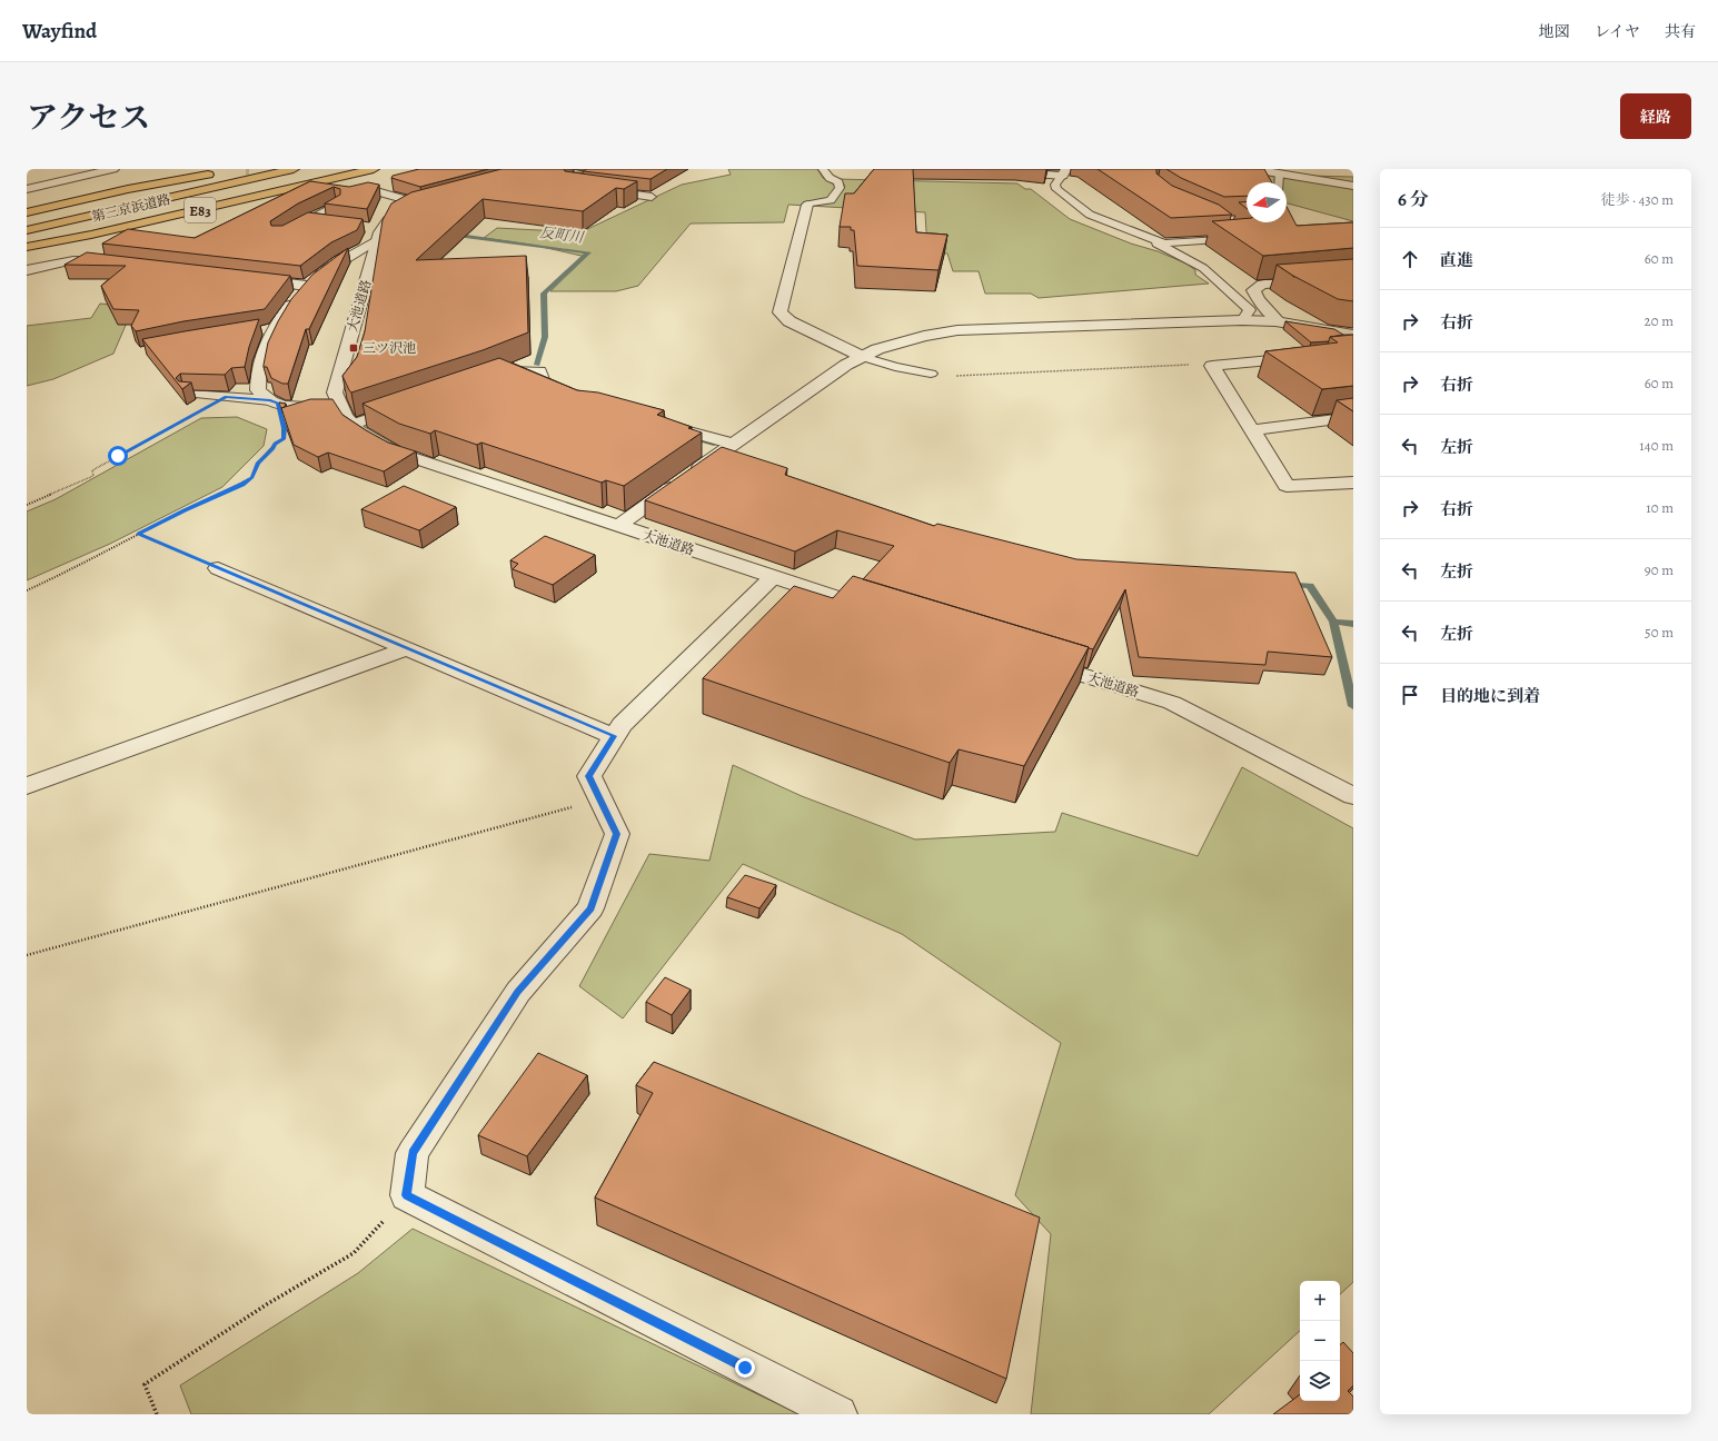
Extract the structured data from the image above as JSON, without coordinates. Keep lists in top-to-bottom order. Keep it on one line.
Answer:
{"streets":{"highway":["第三京浜道路","E83"],"street":["大池道路"]},"crossings":[["第三京浜道路","E83"]],"water":["反町川"],"places":{"transit":["三ツ沢池"]},"north":"left","page":{"header":"Wayfind","nav":["地図","レイヤ","共有"],"title":"アクセス","buttons":"経路","heading":["6 分","徒歩 · 430 m"],"list":[["直進","60 m"],["右折","20 m"],["右折","60 m"],["左折","140 m"],["右折","10 m"],["左折","90 m"],["左折","50 m"],"目的地に到着"],"map_buttons":["+","−"]}}
